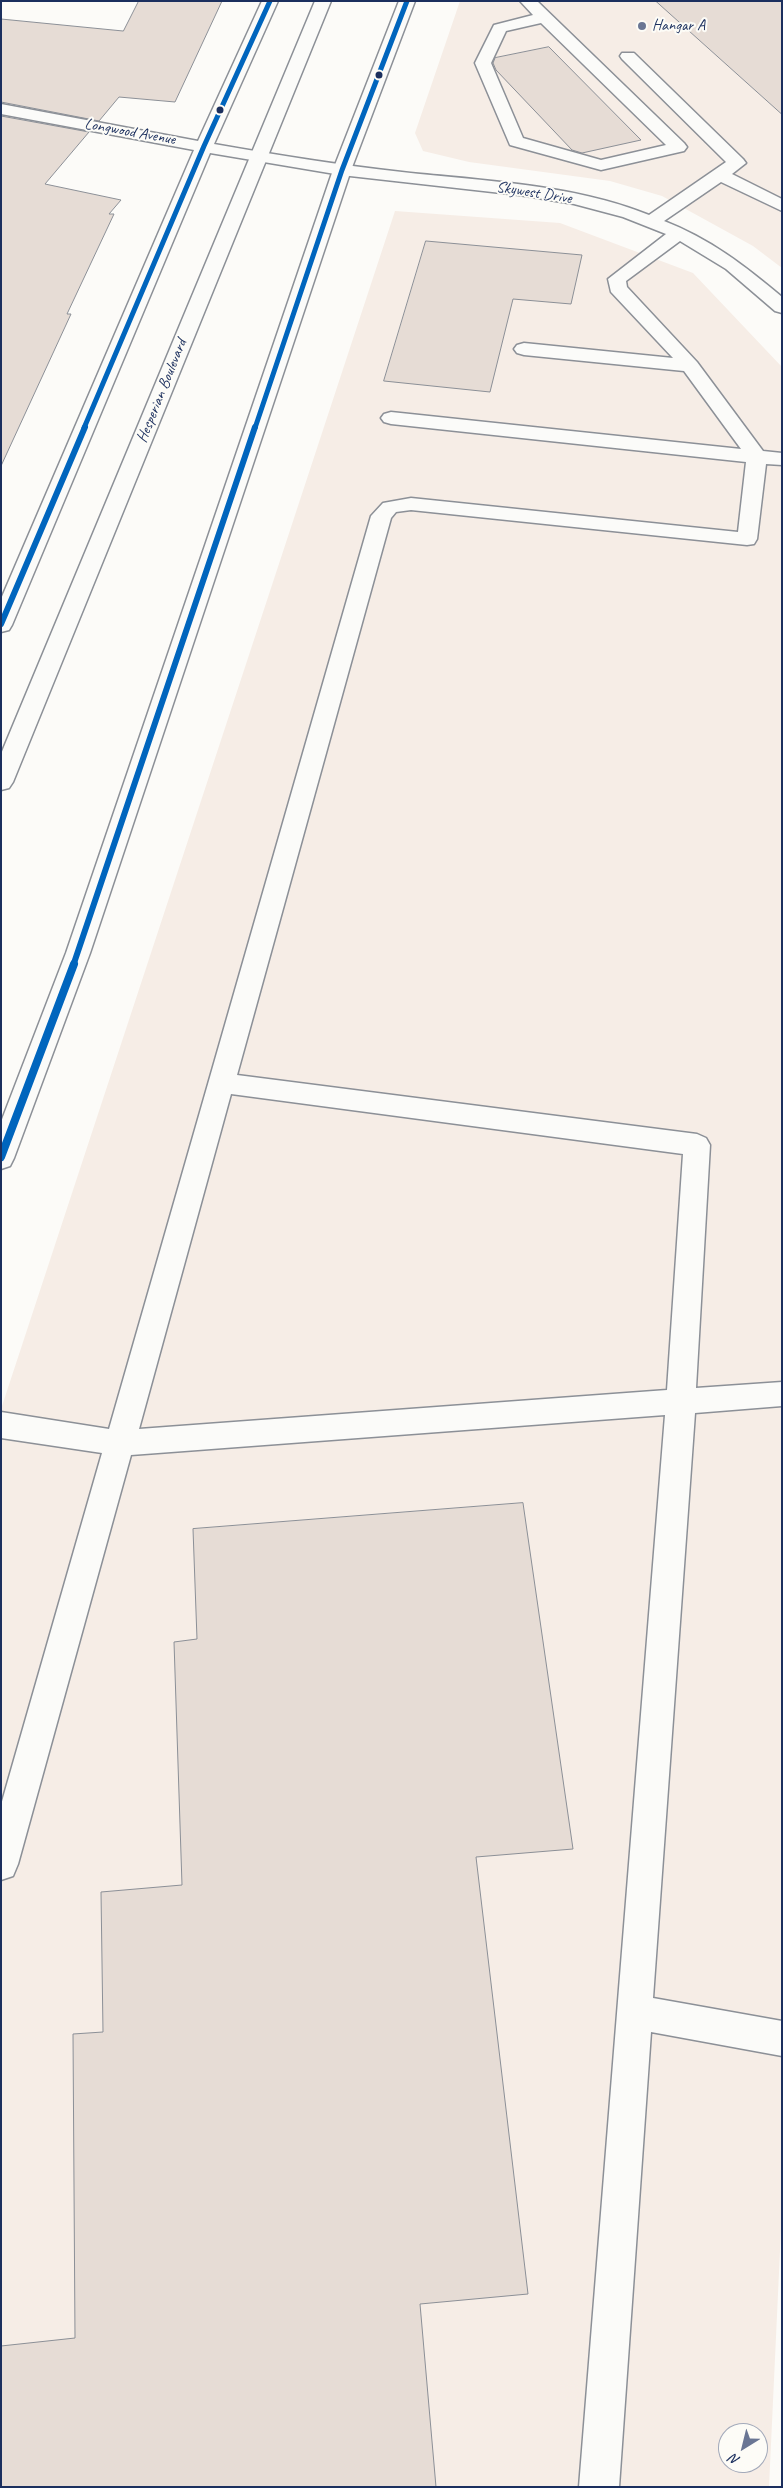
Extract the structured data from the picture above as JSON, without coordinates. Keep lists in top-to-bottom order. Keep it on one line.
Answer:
{"streets":{"main road":["Longwood Avenue","Skywest Drive","Hesperian Boulevard"]},"crossings":[["Longwood Avenue","Skywest Drive"],["Longwood Avenue","Hesperian Boulevard"],["Skywest Drive","Hesperian Boulevard"]],"places":["Hangar A"],"north":"bottom left"}
